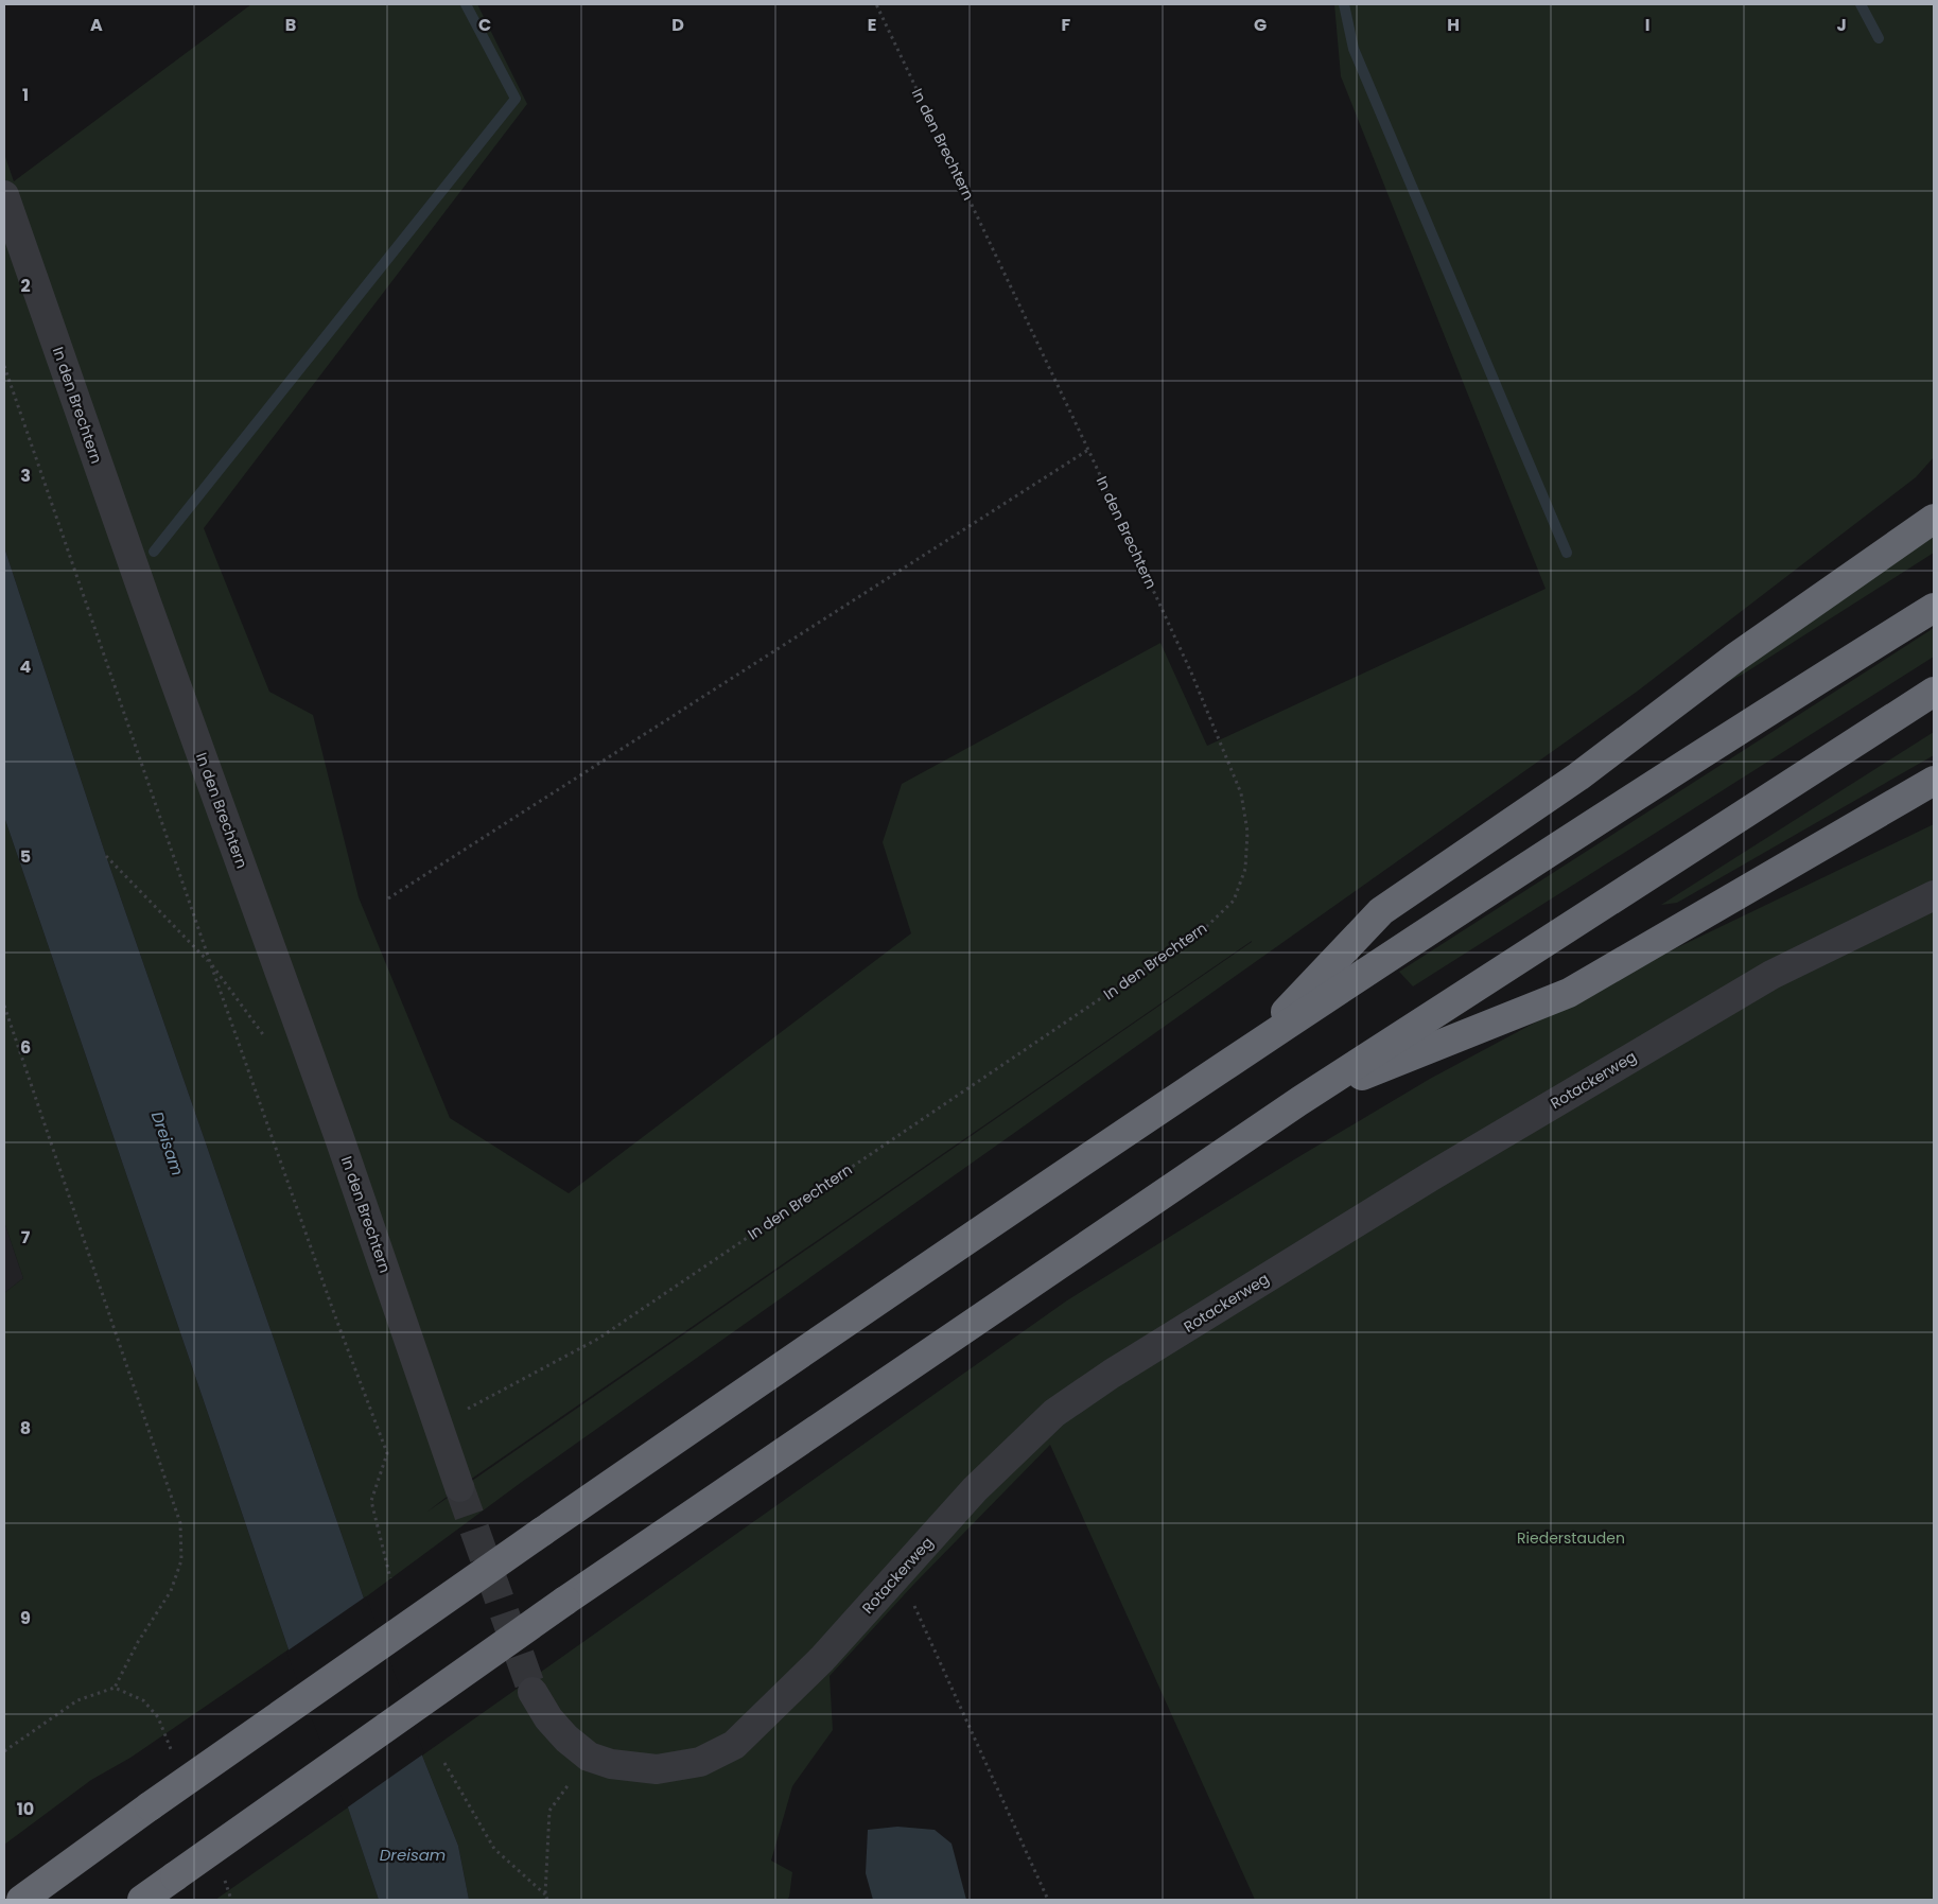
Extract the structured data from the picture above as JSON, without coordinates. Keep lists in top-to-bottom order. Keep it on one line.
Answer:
{"streets":{"street":["In den Brechtern","Rotackerweg"]},"water":["Dreisam"],"parks":["Riederstauden"],"grid":{"columns":["A","B","C","D","E","F","G","H","I","J"],"rows":["1","2","3","4","5","6","7","8","9","10"]}}
